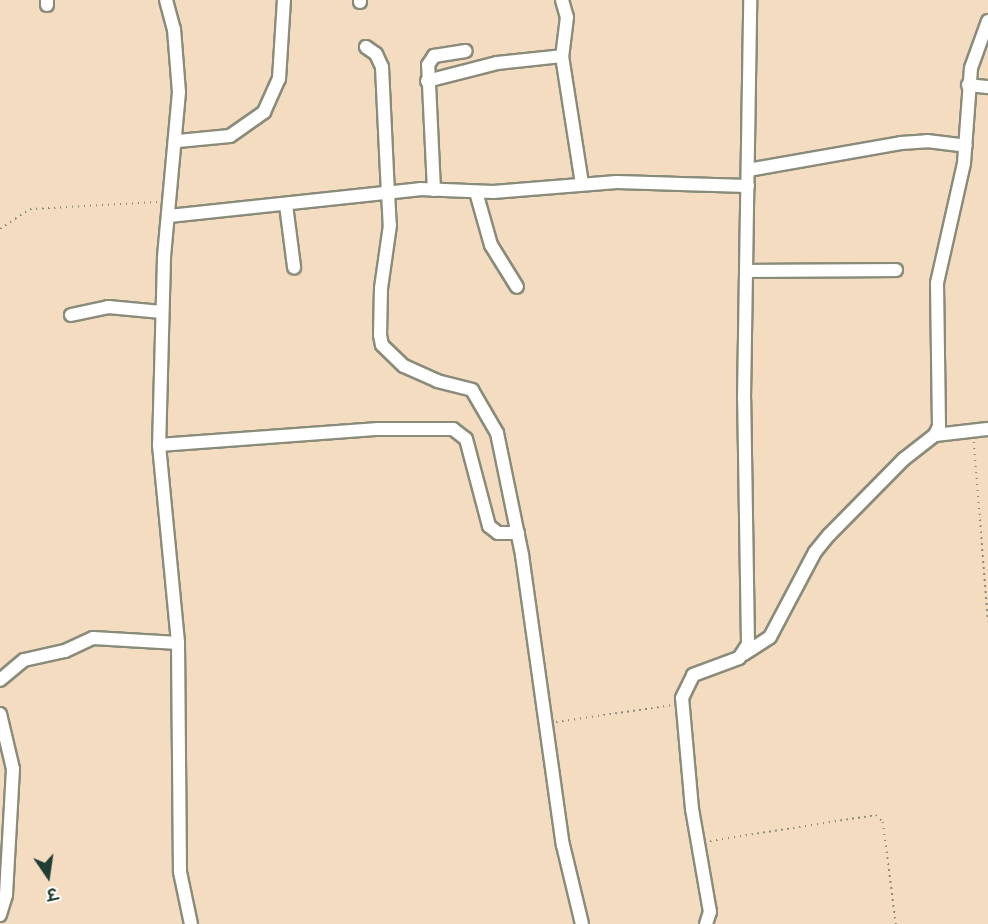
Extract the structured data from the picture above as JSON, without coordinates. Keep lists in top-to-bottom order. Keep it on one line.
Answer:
{"north":"bottom"}
